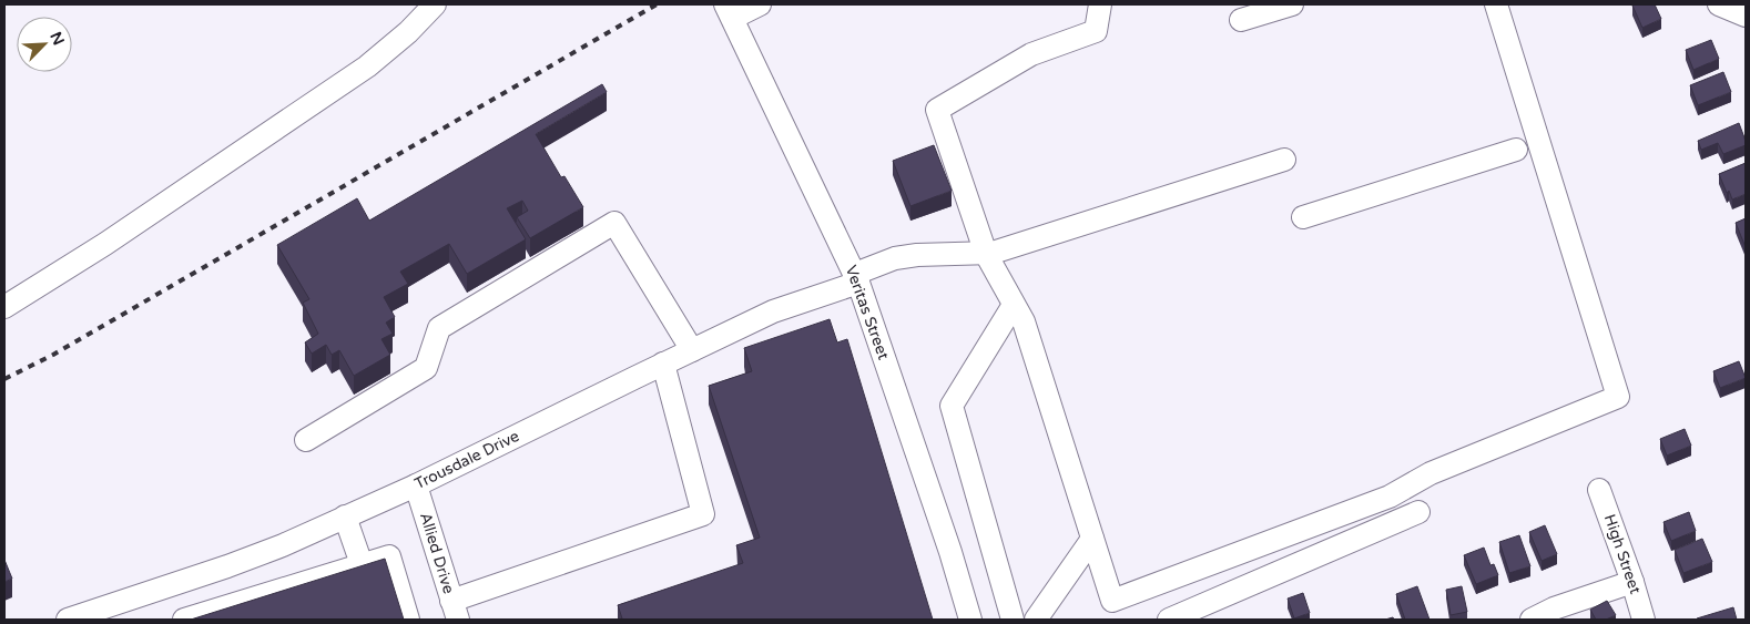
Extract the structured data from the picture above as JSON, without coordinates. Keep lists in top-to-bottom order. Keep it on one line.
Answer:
{"streets":{"street":["Veritas Street","Trousdale Drive","Allied Drive","High Street"]},"crossings":[["Veritas Street","Trousdale Drive"],["Trousdale Drive","Allied Drive"]],"north":"top right"}
